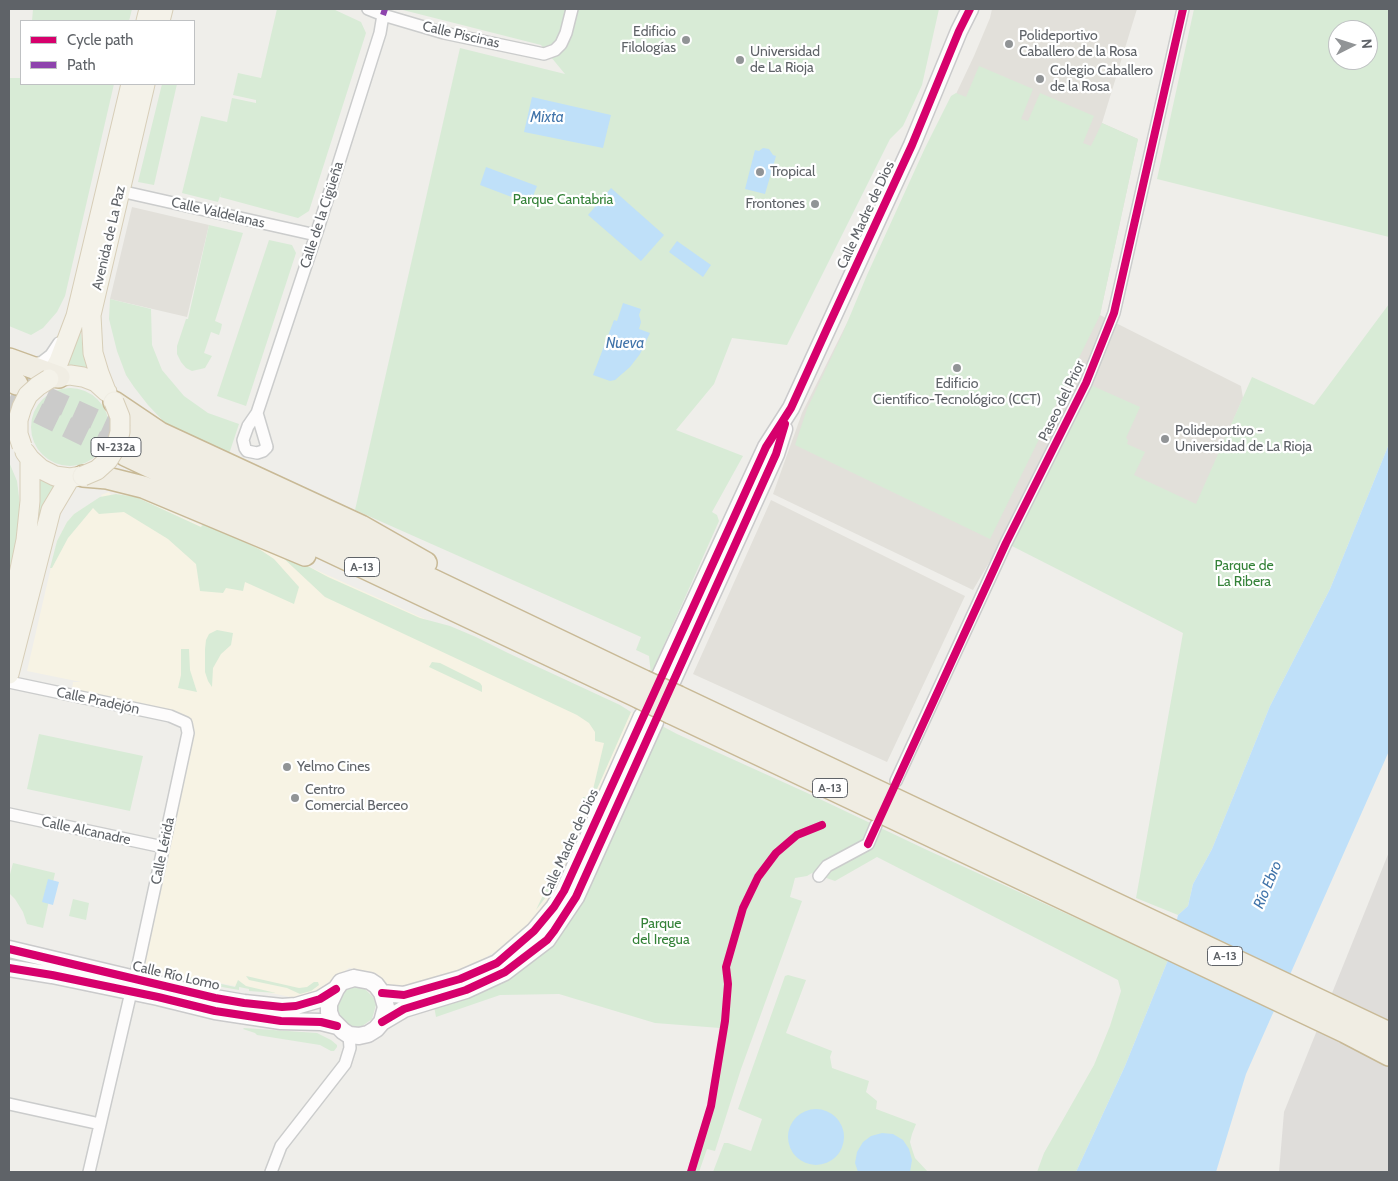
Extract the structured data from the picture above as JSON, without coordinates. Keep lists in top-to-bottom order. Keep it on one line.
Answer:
{"streets":{"highway":["A-13"],"main road":["Calle Madre de Dios","Avenida de La Paz","N-232a","Calle Río Lomo"],"street":["Calle Piscinas","Calle Valdelanas","Calle de la Cigüeña","Paseo del Prior","Calle Pradejón","Calle Alcanadre","Calle Lérida"]},"crossings":[["Calle Piscinas","Calle de la Cigüeña"],["Calle Valdelanas","Calle de la Cigüeña"],["Calle Valdelanas","Avenida de La Paz"],["Calle Madre de Dios","A-13"],["Calle Madre de Dios","Calle Río Lomo"],["Avenida de La Paz","N-232a"],["Calle Pradejón","Calle Lérida"],["Calle Alcanadre","Calle Lérida"],["Calle Lérida","Calle Río Lomo"]],"water":["Mixta","Nueva","Río Ebro"],"parks":["Parque Cantabria","Parque de La Ribera","Parque del Iregua"],"places":["Edificio Filologías","Polideportivo Caballero de la Rosa","Universidad de La Rioja","Colegio Caballero de la Rosa","Tropical","Frontones","Edificio Científico-Tecnológico (CCT)","Polideportivo - Universidad de La Rioja","Yelmo Cines","Centro Comercial Berceo"],"legend":["Cycle path","Path"],"north":"right"}
